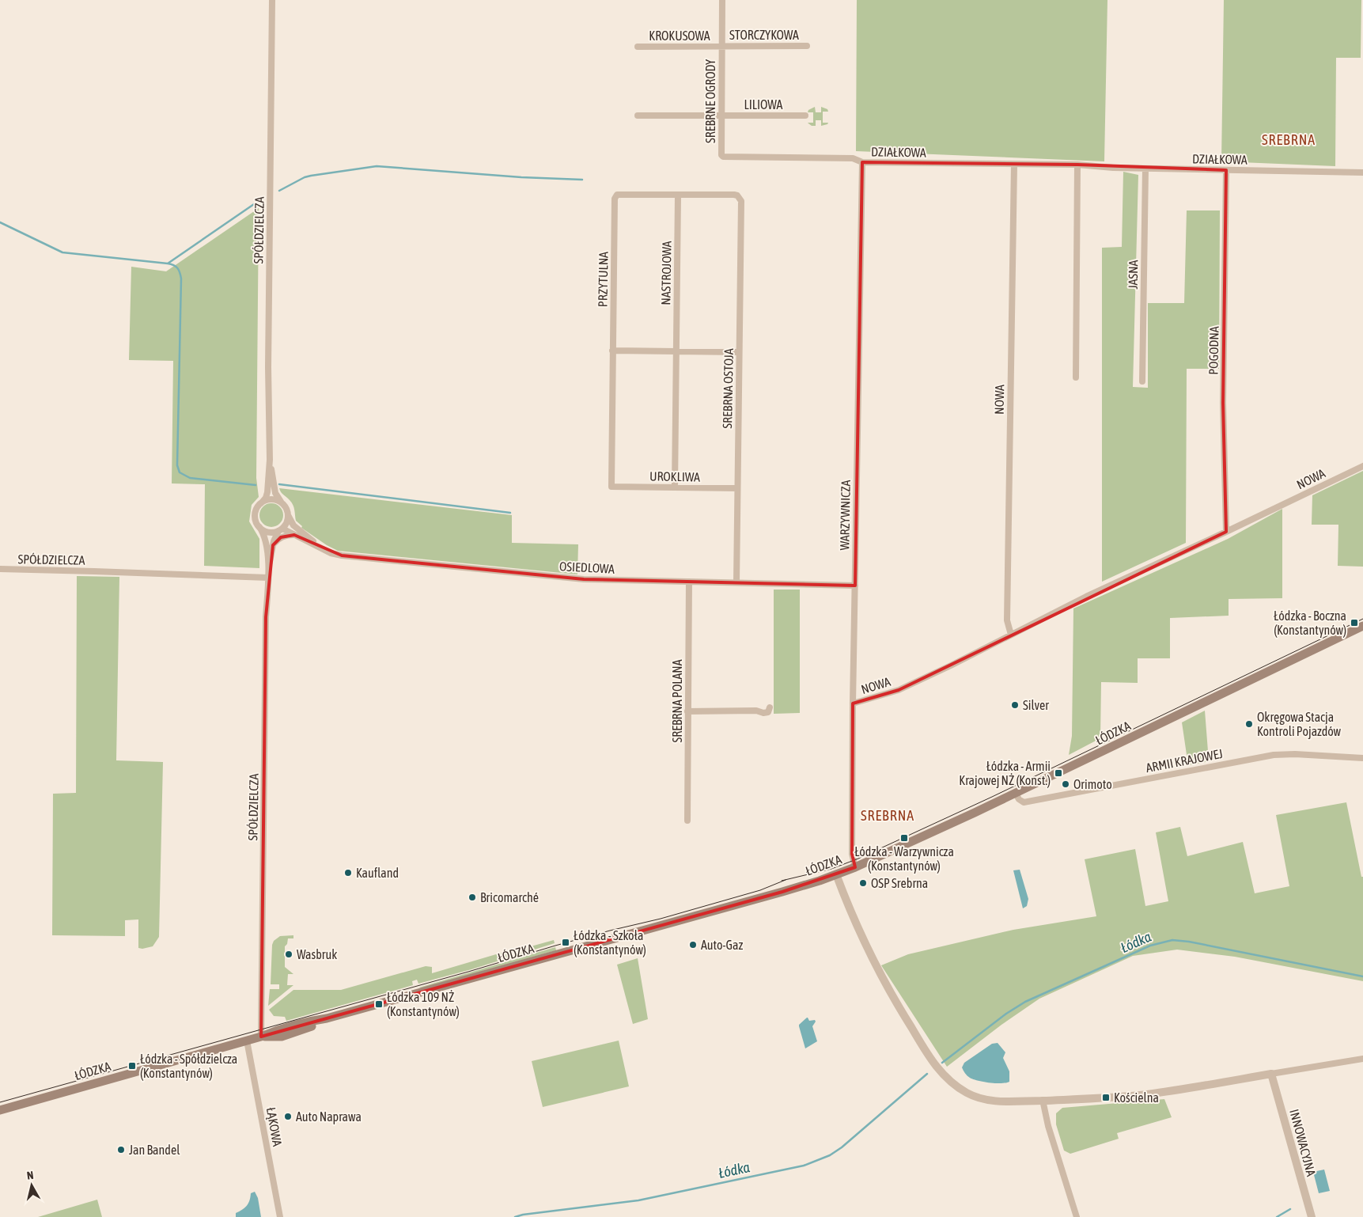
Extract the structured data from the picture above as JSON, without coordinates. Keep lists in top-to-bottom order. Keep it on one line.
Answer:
{"streets":{"main road":["ŁÓDZKA"],"street":["STORCZYKOWA","KROKUSOWA","SREBRNE OGRODY","LILIOWA","DZIAŁKOWA","SPÓŁDZIELCZA","NASTROJOWA","JASNA","PRZYTULNA","POGODNA","SREBRNA OSTOJA","NOWA","UROKLIWA","WARZYWNICZA","OSIEDLOWA","SREBRNA POLANA","ARMII KRAJOWEJ","ŁĄKOWA","INNOWACYJNA"]},"crossings":[["STORCZYKOWA","KROKUSOWA"],["STORCZYKOWA","SREBRNE OGRODY"],["KROKUSOWA","SREBRNE OGRODY"],["SREBRNE OGRODY","LILIOWA"],["SREBRNE OGRODY","DZIAŁKOWA"],["SREBRNE OGRODY","WARZYWNICZA"],["DZIAŁKOWA","JASNA"],["DZIAŁKOWA","POGODNA"],["DZIAŁKOWA","NOWA"],["DZIAŁKOWA","WARZYWNICZA"],["SPÓŁDZIELCZA","ŁÓDZKA"],["NASTROJOWA","PRZYTULNA"],["NASTROJOWA","UROKLIWA"],["PRZYTULNA","SREBRNA OSTOJA"],["PRZYTULNA","UROKLIWA"],["POGODNA","NOWA"],["SREBRNA OSTOJA","UROKLIWA"],["SREBRNA OSTOJA","OSIEDLOWA"],["NOWA","WARZYWNICZA"],["WARZYWNICZA","OSIEDLOWA"],["WARZYWNICZA","ŁÓDZKA"],["OSIEDLOWA","SREBRNA POLANA"],["ŁÓDZKA","ARMII KRAJOWEJ"],["ŁÓDZKA","ŁĄKOWA"]],"districts":["SREBRNA","SREBRNA"],"water":["Łódka"],"places":{"transit":["Łódzka - Boczna (Konstantynów)","Łódzka - Armii Krajowej NŻ (Konst.)","Łódzka - Warzywnicza (Konstantynów)","Łódzka - Szkoła (Konstantynów)","Łódzka 109 NŻ (Konstantynów)","Łódzka - Spółdzielcza (Konstantynów)","Kościelna"],"other":["Silver","Okręgowa Stacja Kontroli Pojazdów","Orimoto","Kaufland","OSP Srebrna","Bricomarché","Auto-Gaz","Wasbruk","Auto Naprawa","Jan Bandel"]},"north":"top"}
